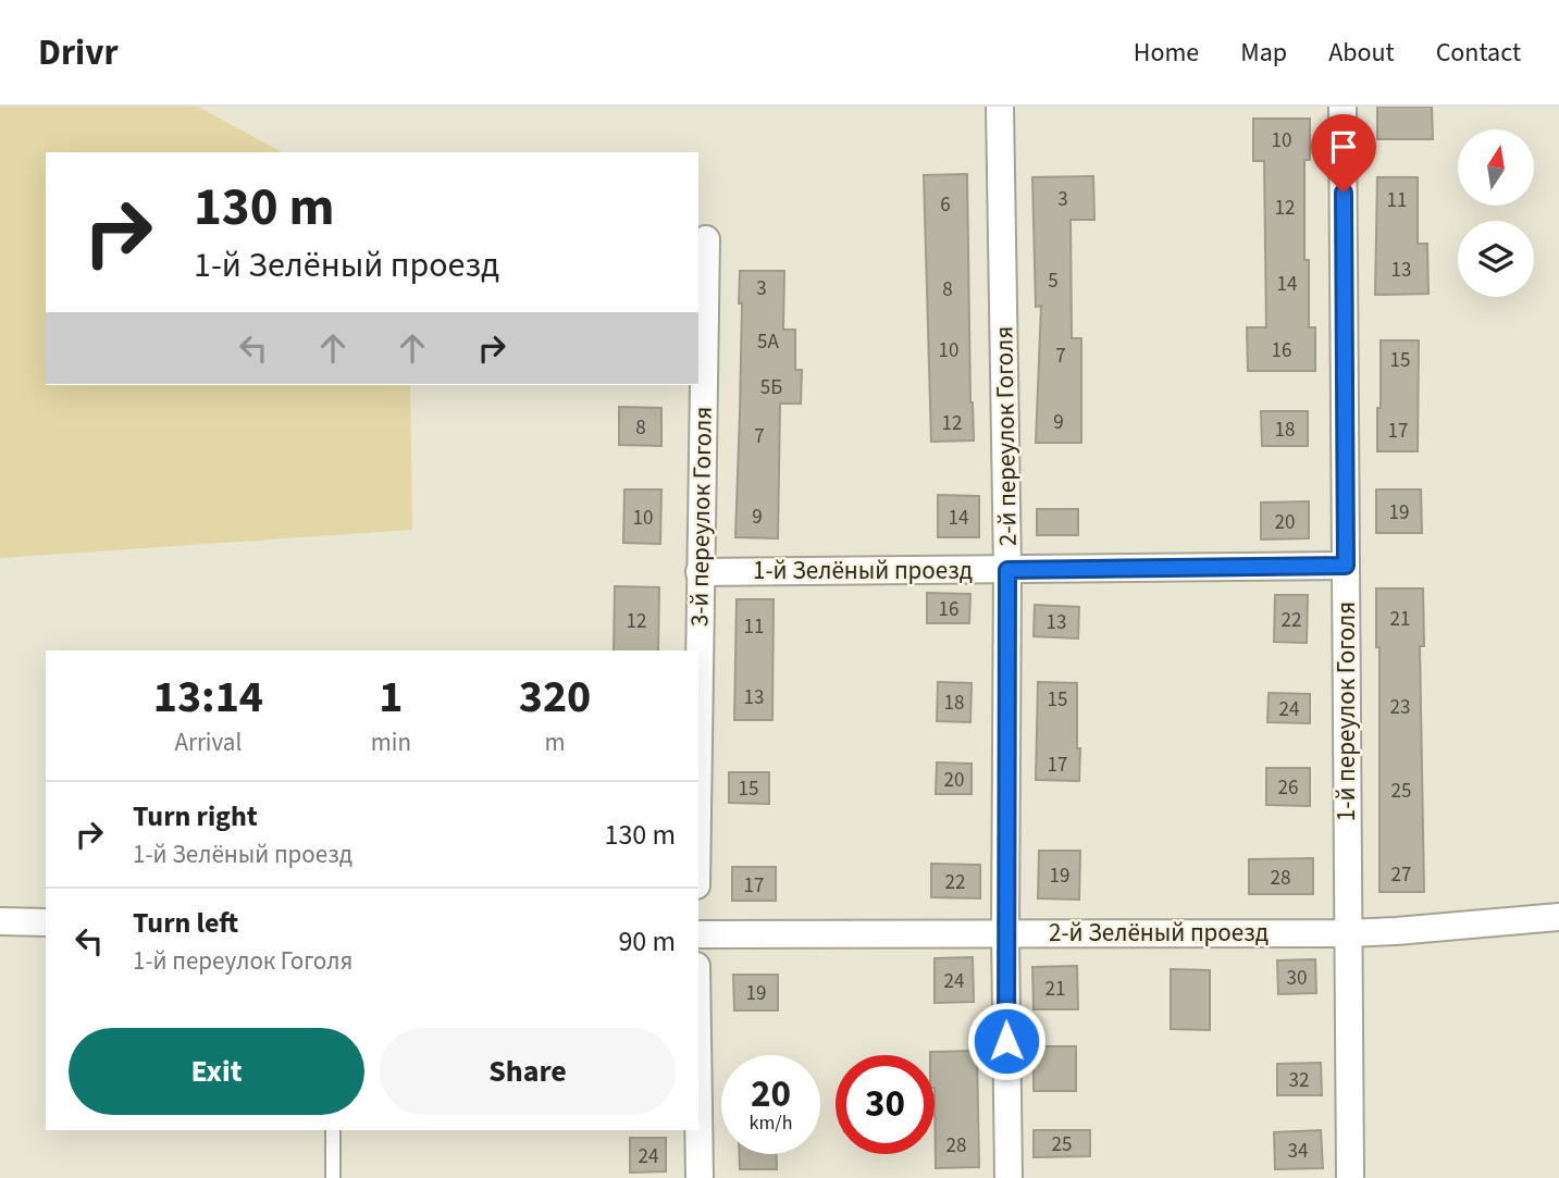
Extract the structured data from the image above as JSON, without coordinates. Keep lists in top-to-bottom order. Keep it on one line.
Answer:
{"streets":{"street":["2-й переулок Гоголя","3-й переулок Гоголя","1-й Зелёный проезд","1-й переулок Гоголя","2-й Зелёный проезд"]},"crossings":[["2-й переулок Гоголя","1-й Зелёный проезд"],["2-й переулок Гоголя","2-й Зелёный проезд"],["3-й переулок Гоголя","1-й Зелёный проезд"],["1-й Зелёный проезд","1-й переулок Гоголя"],["1-й переулок Гоголя","2-й Зелёный проезд"]],"house_numbers":["10","3","11","6","12","13","5","14","3","8","5А","10","16","7","15","5Б","9","12","8","18","17","7","19","9","10","14","20","16","21","22","12","13","11","13","15","18","23","24","17","20","26","15","25","27","19","28","22","17","30","24","21","19","32","25","28","34","24"],"north":"top","page":{"header":"Drivr","nav":["Home","Map","About","Contact"],"turn":["130 m","1-й Зелёный проезд"],"eta":["13:14","Arrival","1","min","320","m"],"list":[{"name":"Turn right","note":"1-й Зелёный проезд","value":"130 m"},{"name":"Turn left","note":"1-й переулок Гоголя","value":"90 m"}],"buttons":["Exit","Share"],"speed":"20 km/h","limit":"30"}}
